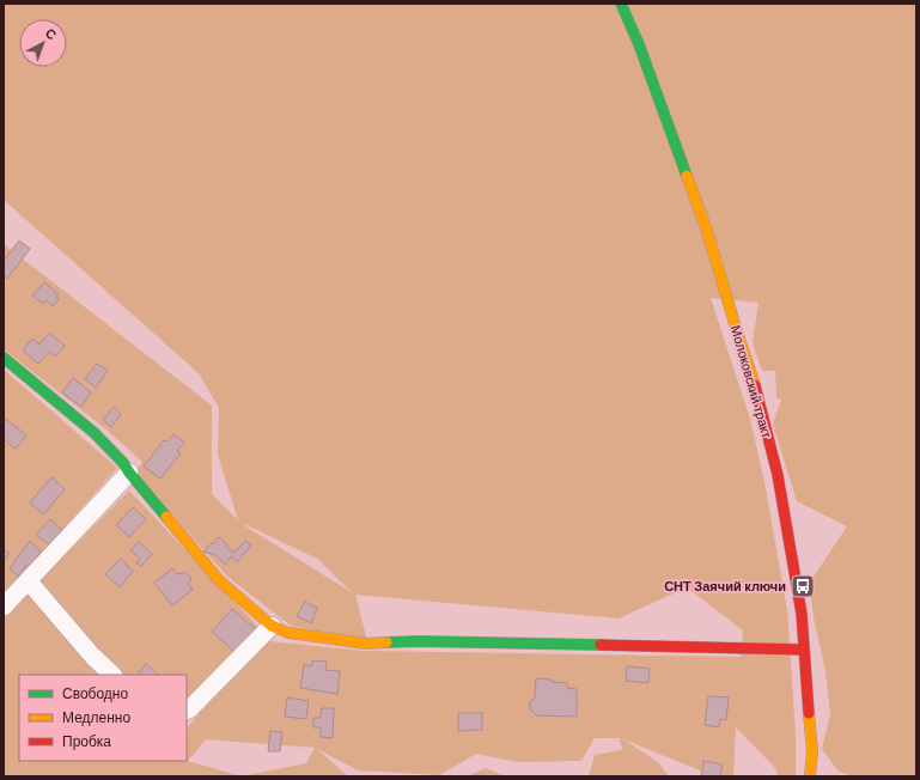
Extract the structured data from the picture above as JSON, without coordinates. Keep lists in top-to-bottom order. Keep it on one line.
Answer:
{"streets":{"street":["Молоковский тракт"]},"places":{"bus stop":["СНТ Заячий ключи"]},"legend":["Свободно","Медленно","Пробка"],"north":"top right"}
